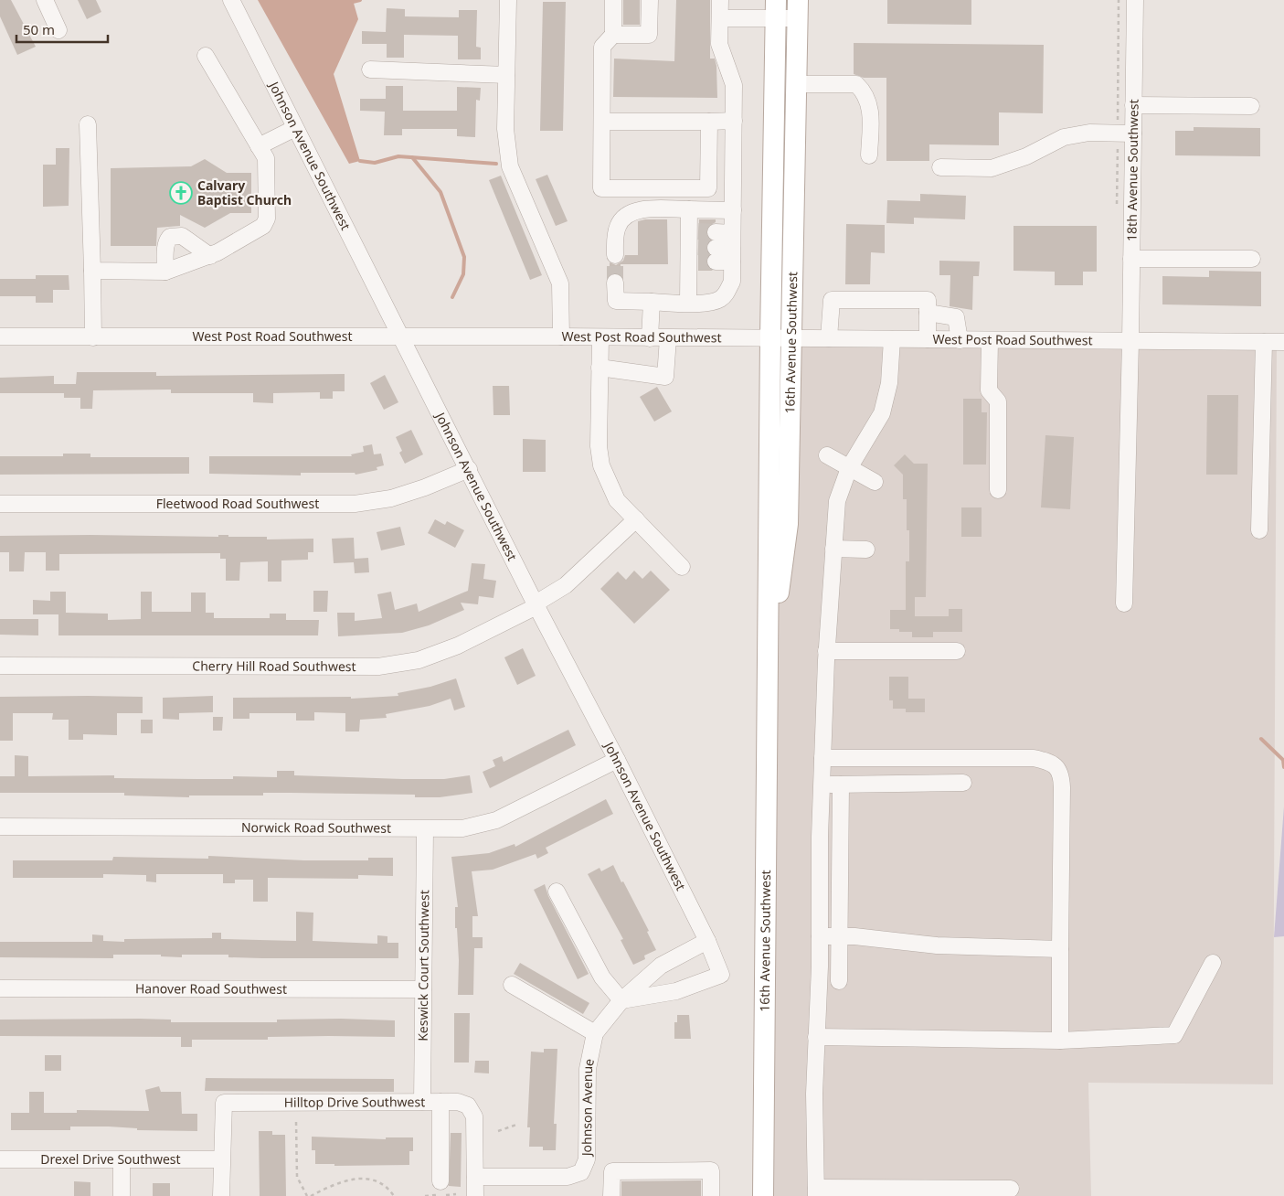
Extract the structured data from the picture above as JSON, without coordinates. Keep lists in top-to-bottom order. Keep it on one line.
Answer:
{"streets":{"main road":["16th Avenue Southwest"],"street":["Johnson Avenue Southwest","18th Avenue Southwest","West Post Road Southwest","Fleetwood Road Southwest","Cherry Hill Road Southwest","Norwick Road Southwest","Keswick Court Southwest","Hanover Road Southwest","Hilltop Drive Southwest","Johnson Avenue","Drexel Drive Southwest"]},"crossings":[["Johnson Avenue Southwest","West Post Road Southwest"],["Johnson Avenue Southwest","Fleetwood Road Southwest"],["Johnson Avenue Southwest","Cherry Hill Road Southwest"],["Johnson Avenue Southwest","Norwick Road Southwest"],["Johnson Avenue Southwest","Johnson Avenue"],["18th Avenue Southwest","West Post Road Southwest"],["West Post Road Southwest","16th Avenue Southwest"],["Norwick Road Southwest","Keswick Court Southwest"],["Keswick Court Southwest","Hanover Road Southwest"],["Keswick Court Southwest","Hilltop Drive Southwest"],["Hilltop Drive Southwest","Johnson Avenue"],["Hilltop Drive Southwest","Drexel Drive Southwest"]],"places":{"church":["Calvary Baptist Church"]},"scale_bar":"50 m"}
